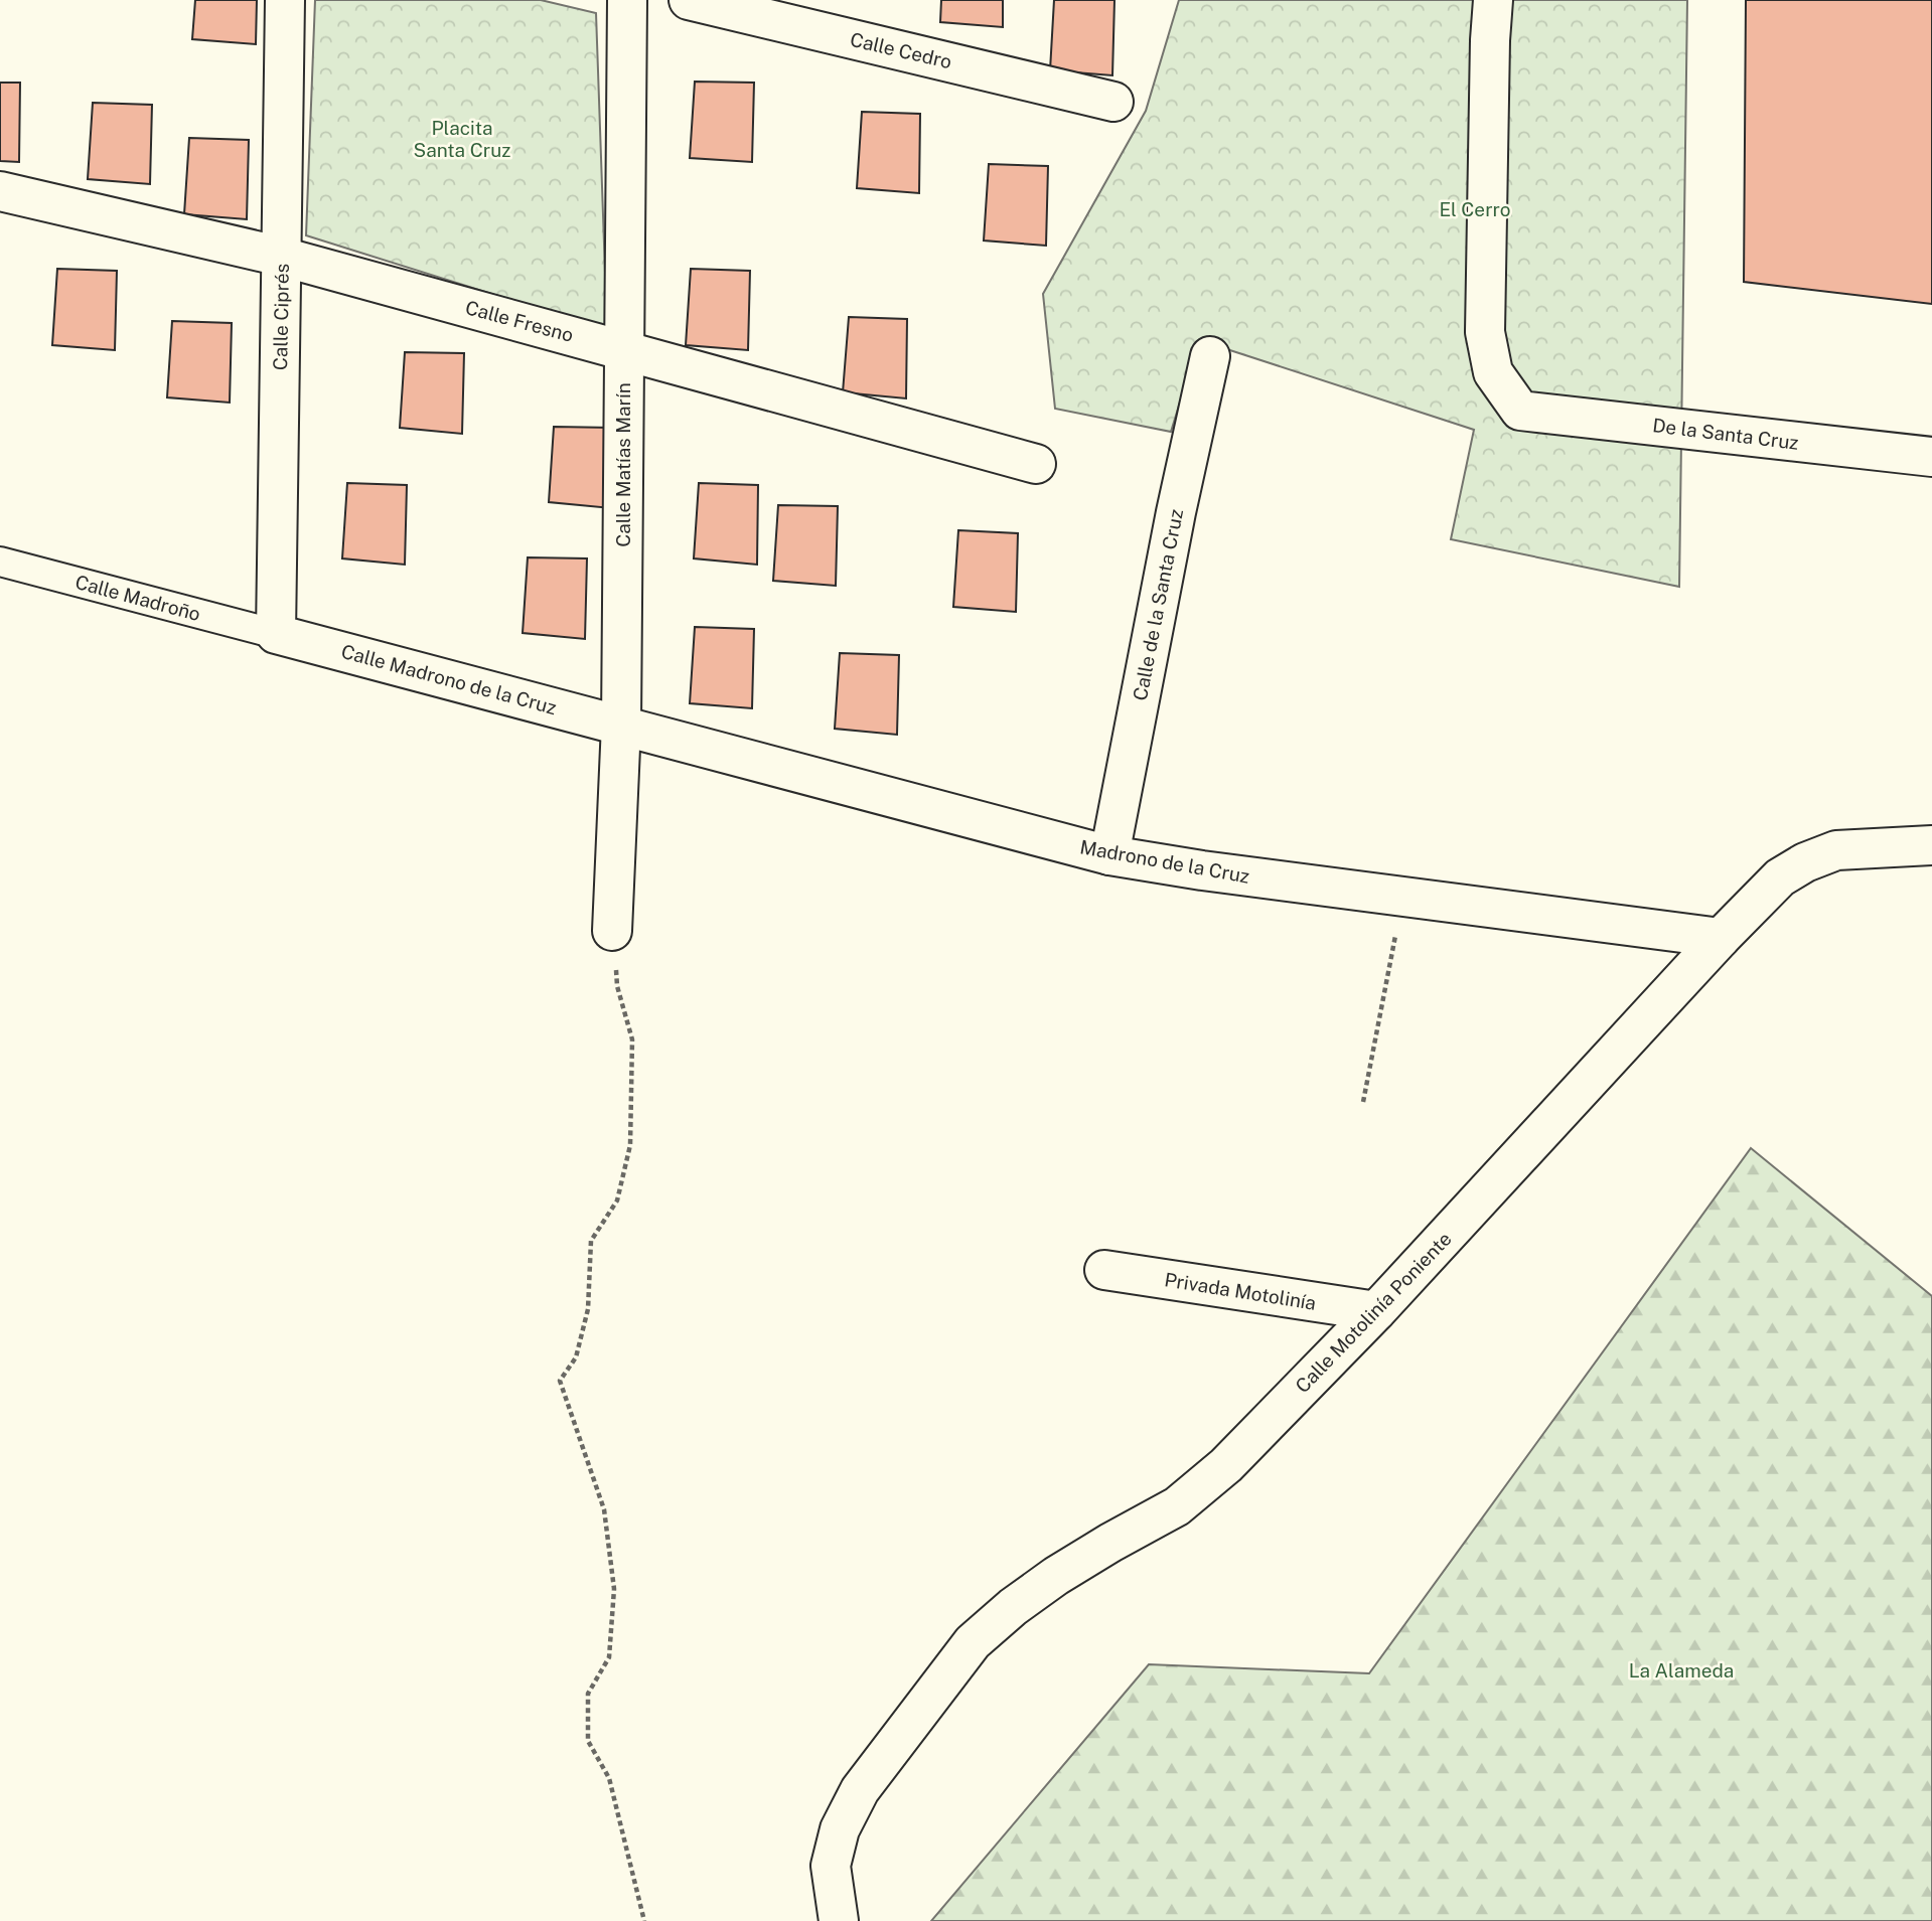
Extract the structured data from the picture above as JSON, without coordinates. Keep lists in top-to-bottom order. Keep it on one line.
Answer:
{"streets":{"street":["Calle Cedro","Calle Ciprés","Calle Fresno","De la Santa Cruz","Calle Matías Marín","Calle Madroño","Calle de la Santa Cruz","Calle Madrono de la Cruz","Madrono de la Cruz","Privada Motolinía","Calle Motolinía Poniente"]},"crossings":[["Calle Ciprés","Calle Fresno"],["Calle Ciprés","Calle Madroño"],["Calle Ciprés","Calle Madrono de la Cruz"],["Calle Fresno","Calle Matías Marín"],["Calle Matías Marín","Calle Madrono de la Cruz"],["Calle Matías Marín","Madrono de la Cruz"],["Calle Madroño","Calle Madrono de la Cruz"],["Calle de la Santa Cruz","Madrono de la Cruz"],["Calle Madrono de la Cruz","Madrono de la Cruz"],["Madrono de la Cruz","Calle Motolinía Poniente"],["Privada Motolinía","Calle Motolinía Poniente"]],"parks":["Placita Santa Cruz","El Cerro","La Alameda"]}
